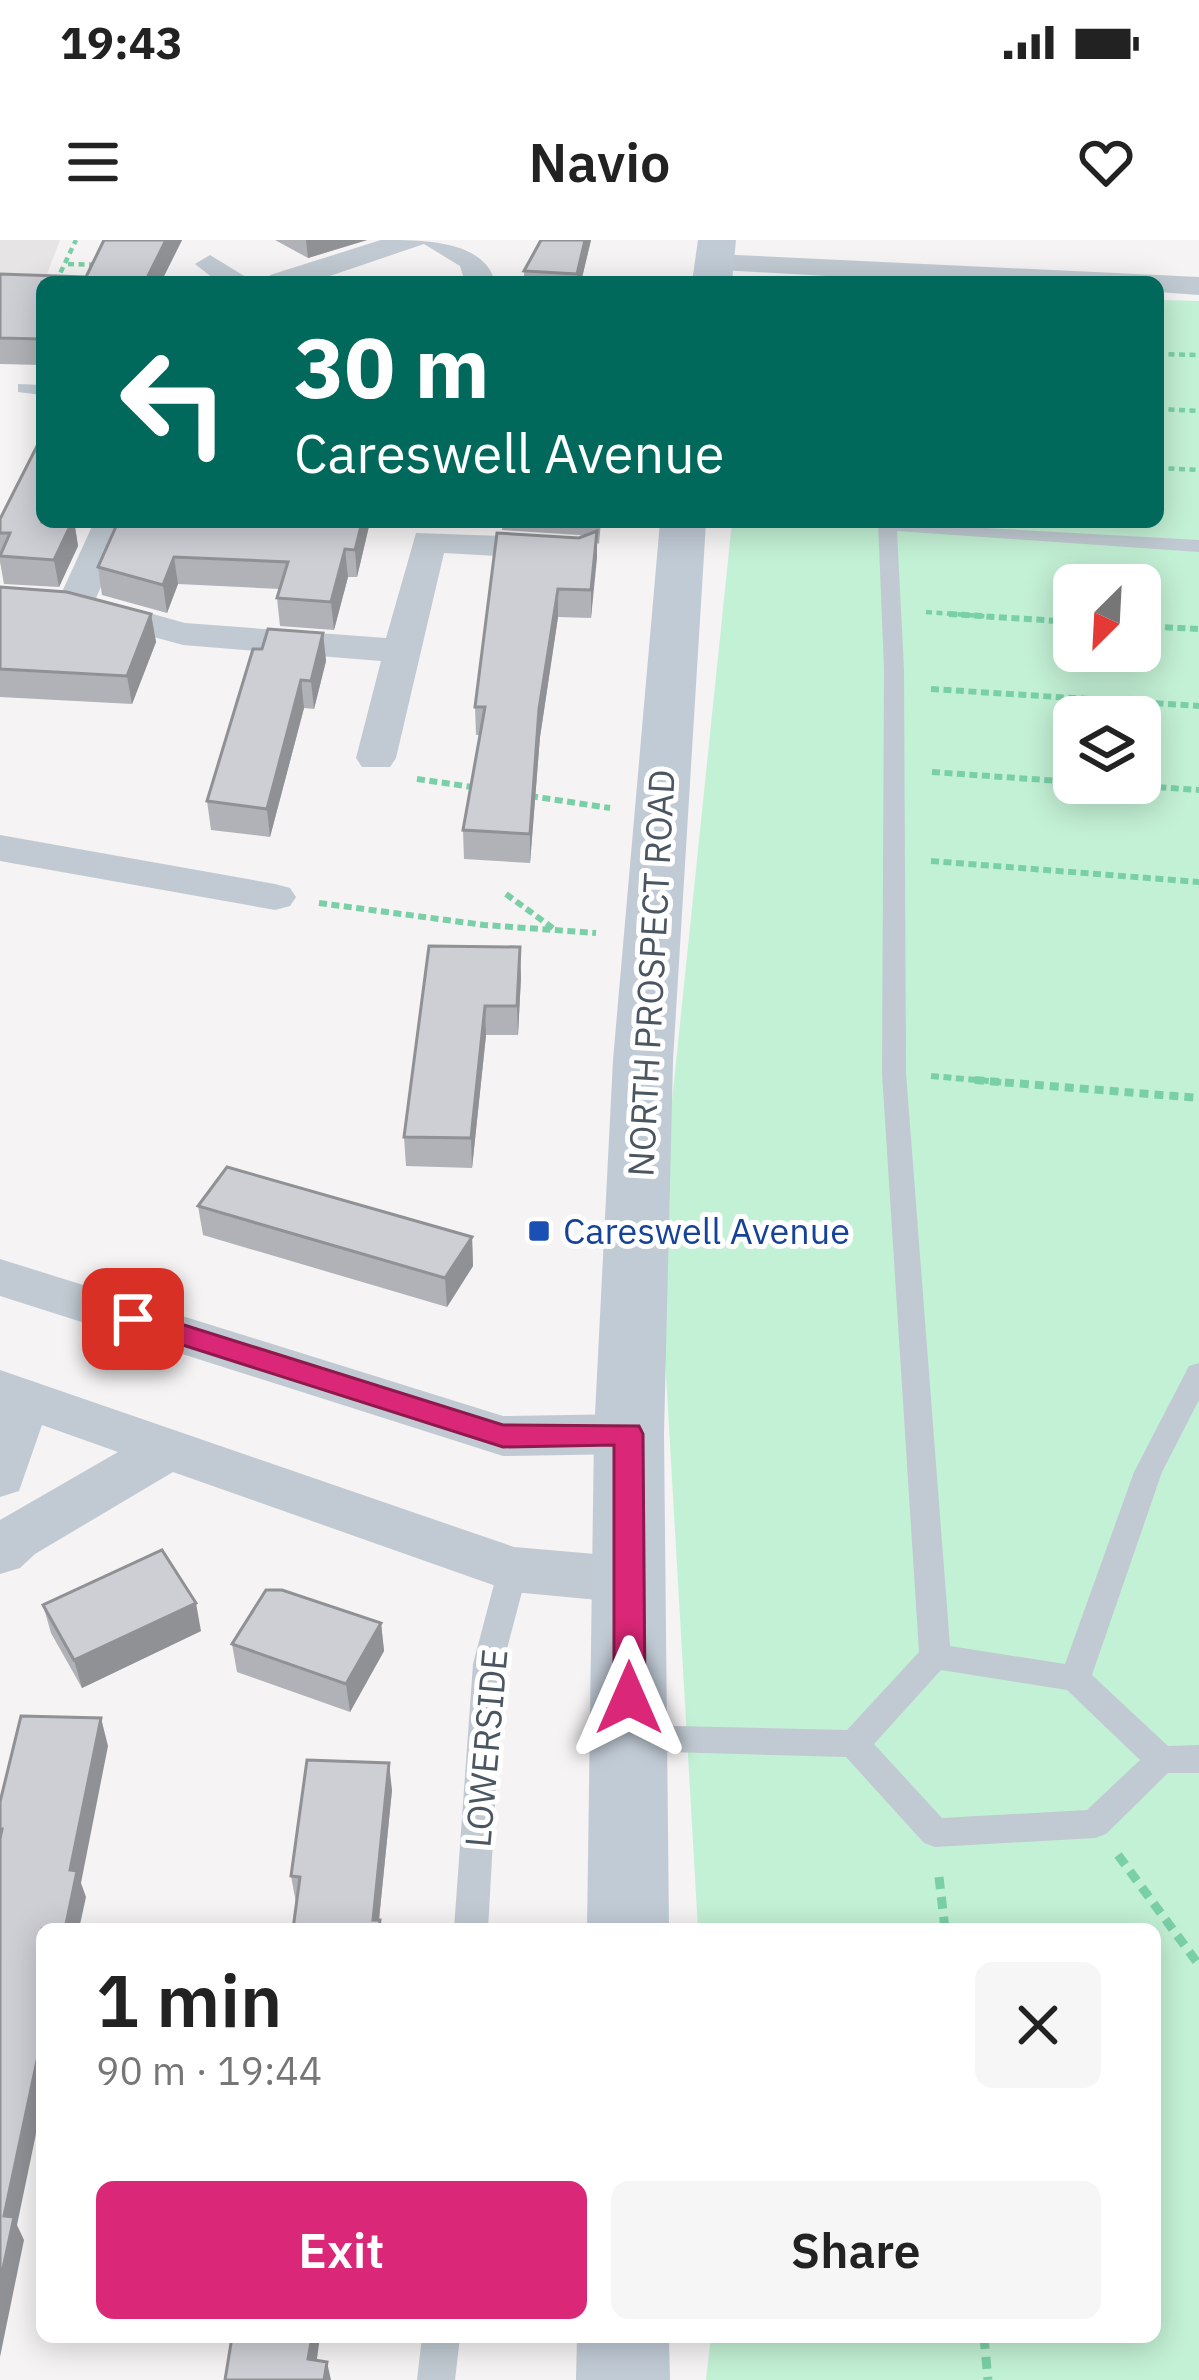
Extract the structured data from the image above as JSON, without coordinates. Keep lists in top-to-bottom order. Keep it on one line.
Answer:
{"streets":{"street":["NORTH PROSPECT ROAD"],"lane":["LOWERSIDE"]},"places":{"transit":["Careswell Avenue"]},"north":"bottom left","page":{"status":"19:43","header":"Navio","turn":["30 m","Careswell Avenue"],"heading":["1 min","90 m · 19:44"],"buttons":["Exit","Share"]}}
